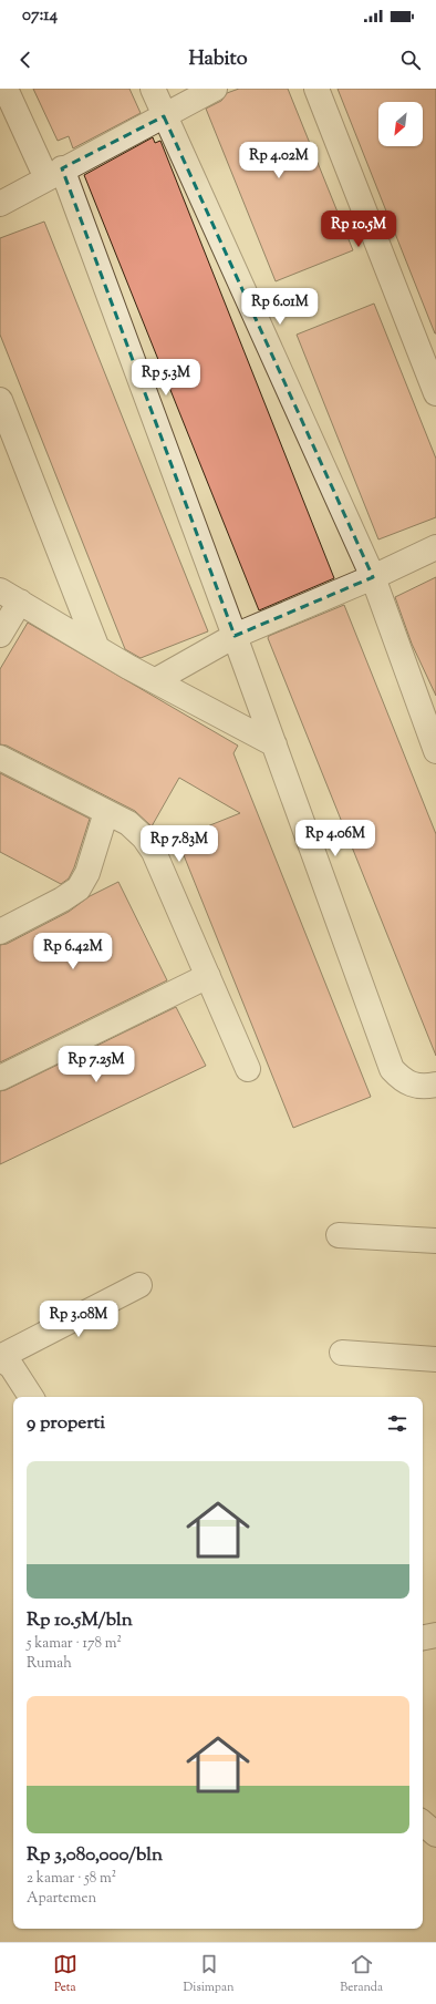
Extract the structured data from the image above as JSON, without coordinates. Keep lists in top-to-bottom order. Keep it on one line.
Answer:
{"north":"bottom left","page":{"status":"07:14","header":"Habito","price":["Rp 4.02M","Rp 10.5M","Rp 6.01M","Rp 5.3M","Rp 4.06M","Rp 7.83M","Rp 6.42M","Rp 7.25M","Rp 3.08M"],"heading":"9 properti","list":[{"name":"Rp 10.5M/bln","note":"5 kamar · 178 m² · Rumah"},{"name":"Rp 3,080,000/bln","note":"2 kamar · 58 m² · Apartemen"}],"tabs":["Peta","Disimpan","Beranda"]}}
